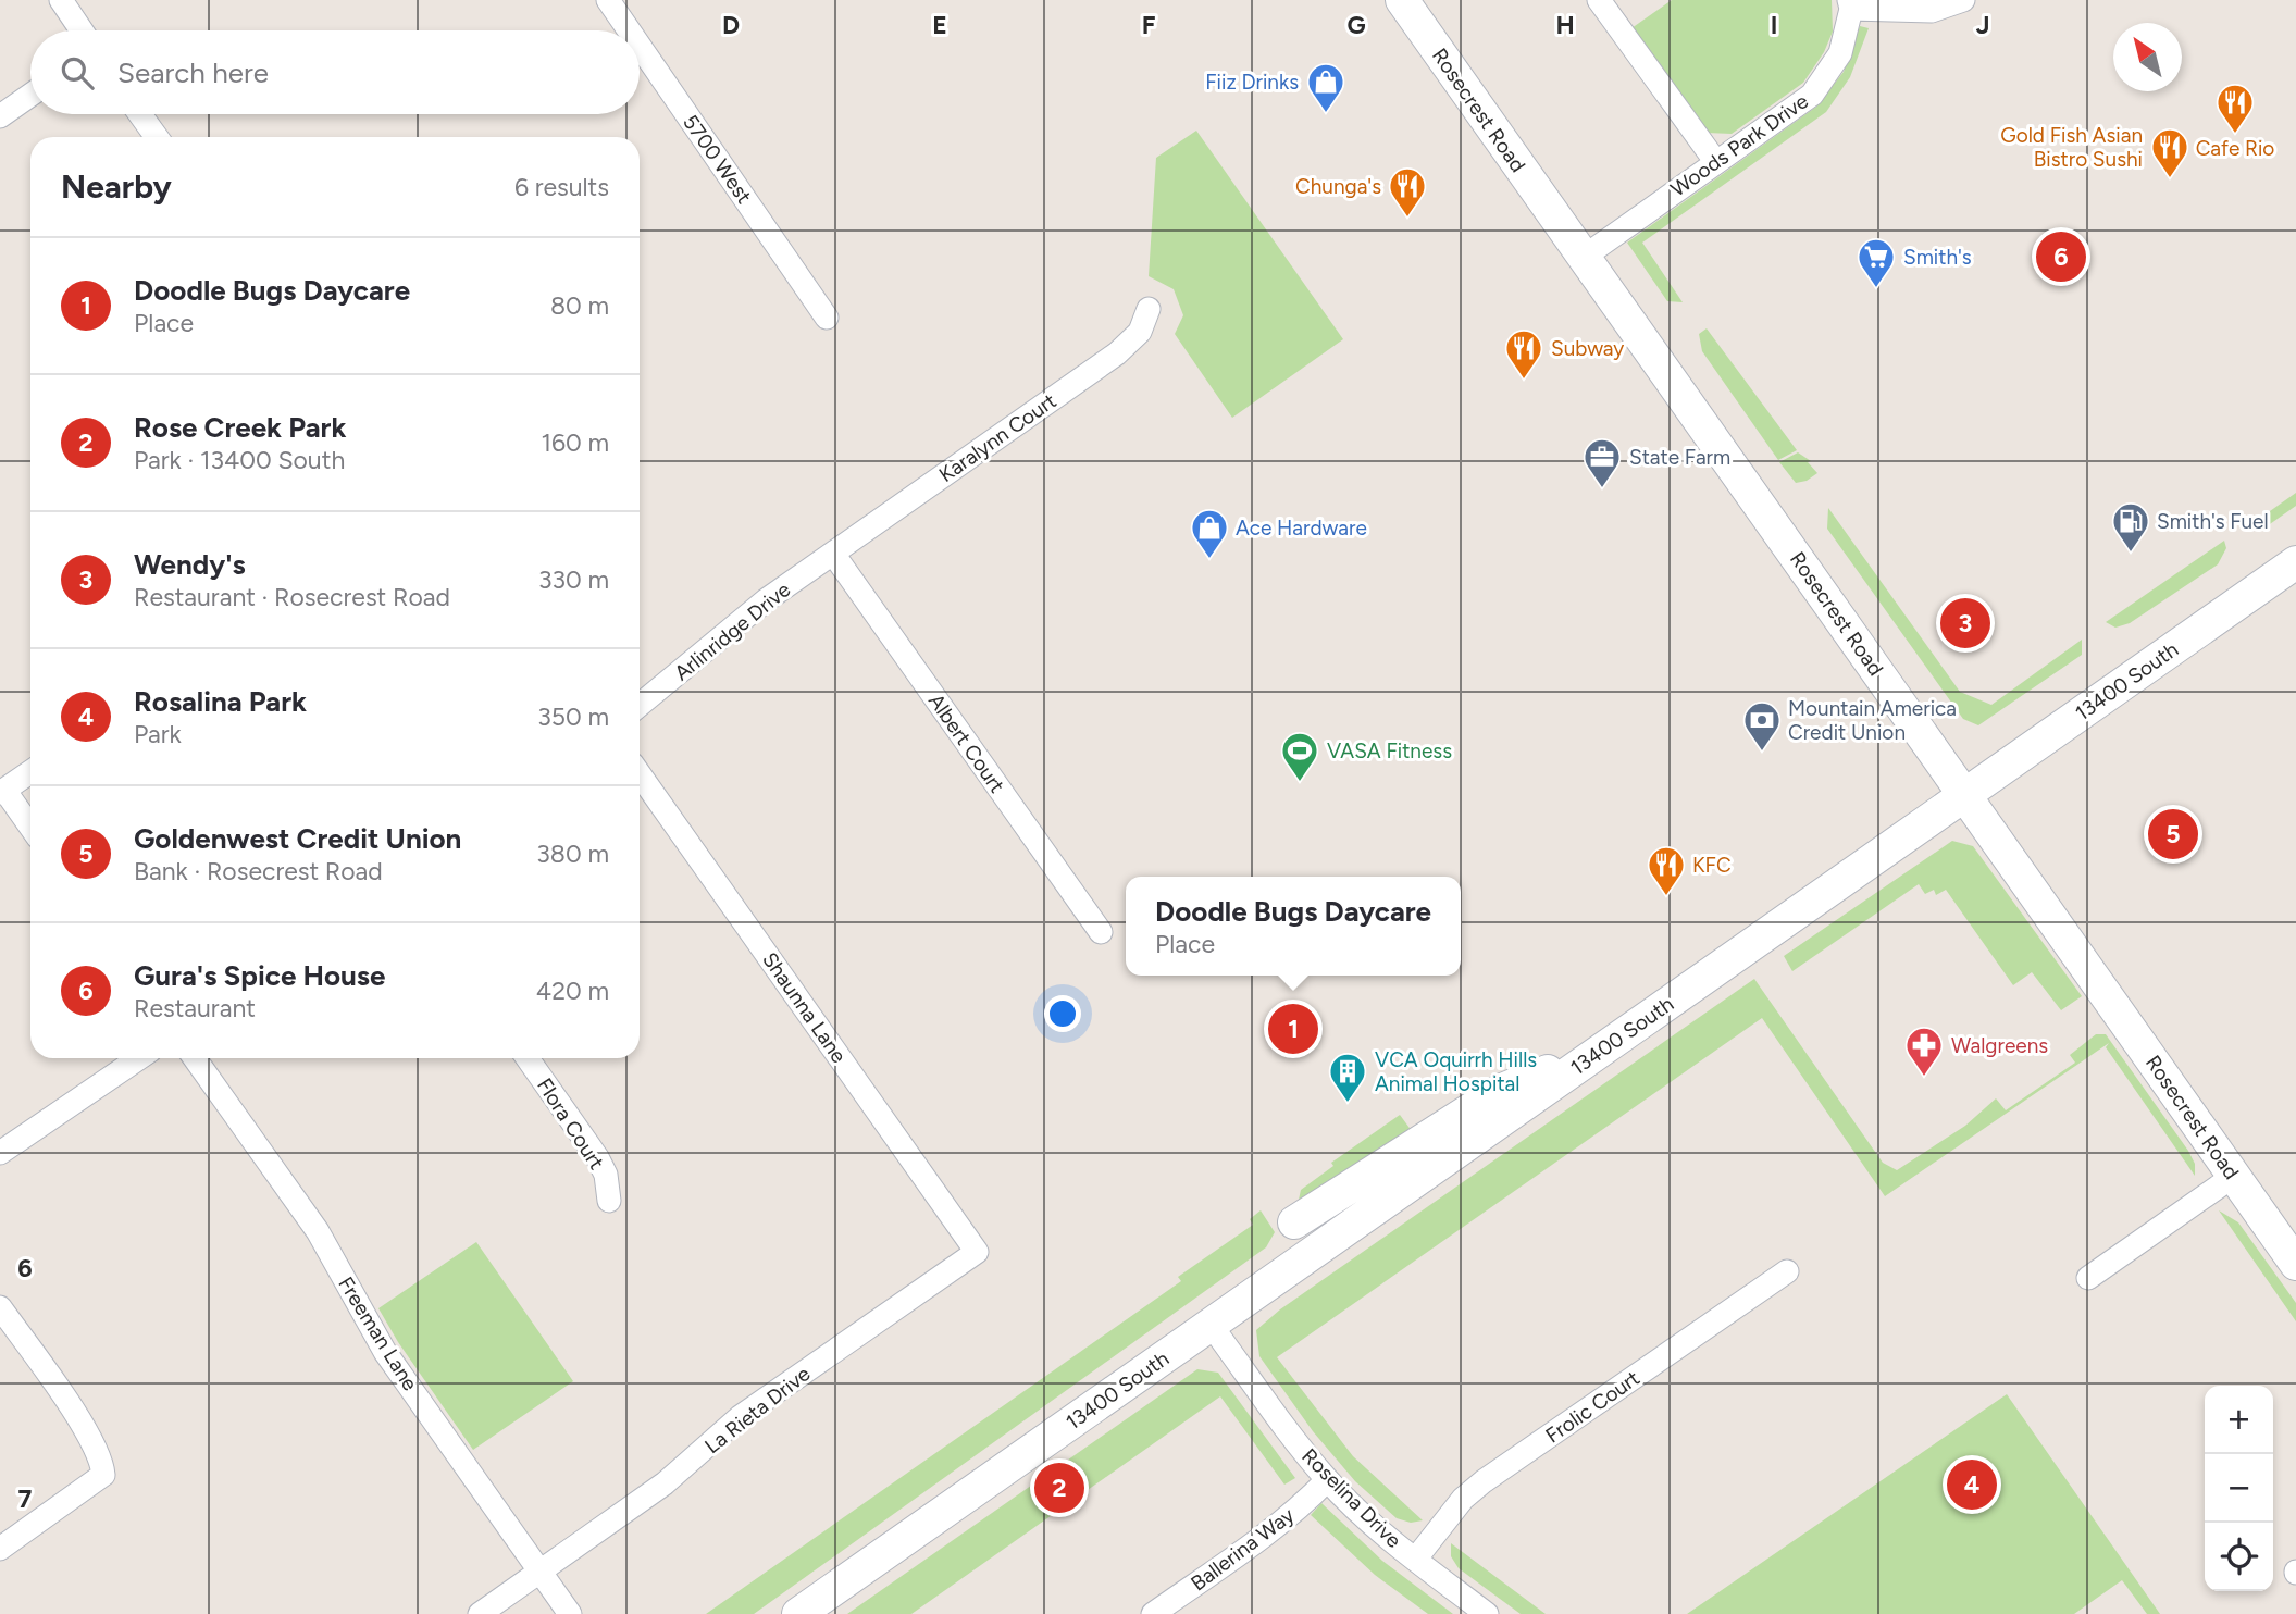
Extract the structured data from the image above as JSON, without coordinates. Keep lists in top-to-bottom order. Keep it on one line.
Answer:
{"streets":{"main road":["Rosecrest Road","13400 South"],"street":["Woods Park Drive","5700 West","Karalynn Court","Arlinridge Drive","Albert Court","Shaunna Lane","Flora Court","Freeman Lane","Frolic Court","La Rieta Drive","Roselina Drive","Ballerina Way"]},"crossings":[["Rosecrest Road","Woods Park Drive"],["Rosecrest Road","13400 South"],["Karalynn Court","Arlinridge Drive"],["Karalynn Court","Albert Court"],["Arlinridge Drive","Albert Court"],["13400 South","Roselina Drive"],["Shaunna Lane","La Rieta Drive"],["Freeman Lane","La Rieta Drive"],["Frolic Court","Roselina Drive"],["Roselina Drive","Ballerina Way"]],"places":{"shop":["Fiiz Drinks","Ace Hardware"],"restaurant":["Cafe Rio","Gold Fish Asian Bistro Sushi","Chunga's","Subway","KFC"],"supermarket":["Smith's"],"office":["State Farm"],"fuel station":["Smith's Fuel"],"bank":["Mountain America Credit Union"],"sports":["VASA Fitness"],"pharmacy":["Walgreens"],"building":["VCA Oquirrh Hills Animal Hospital"]},"north":"top left","page":{"search":"Search here","heading":["Nearby","6 results"],"pins":["6","3","5","1","4","2"],"list":[{"mark":"1","name":"Doodle Bugs Daycare","note":"Place","value":"80 m"},{"mark":"2","name":"Rose Creek Park","note":"Park · 13400 South","value":"160 m"},{"mark":"3","name":"Wendy's","note":"Restaurant · Rosecrest Road","value":"330 m"},{"mark":"4","name":"Rosalina Park","note":"Park","value":"350 m"},{"mark":"5","name":"Goldenwest Credit Union","note":"Bank · Rosecrest Road","value":"380 m"},{"mark":"6","name":"Gura's Spice House","note":"Restaurant","value":"420 m"}],"popup":["Doodle Bugs Daycare","Place"],"map_buttons":["+","−"]},"grid":{"columns":["D","E","F","G","H","I","J"],"rows":["6","7"]}}
